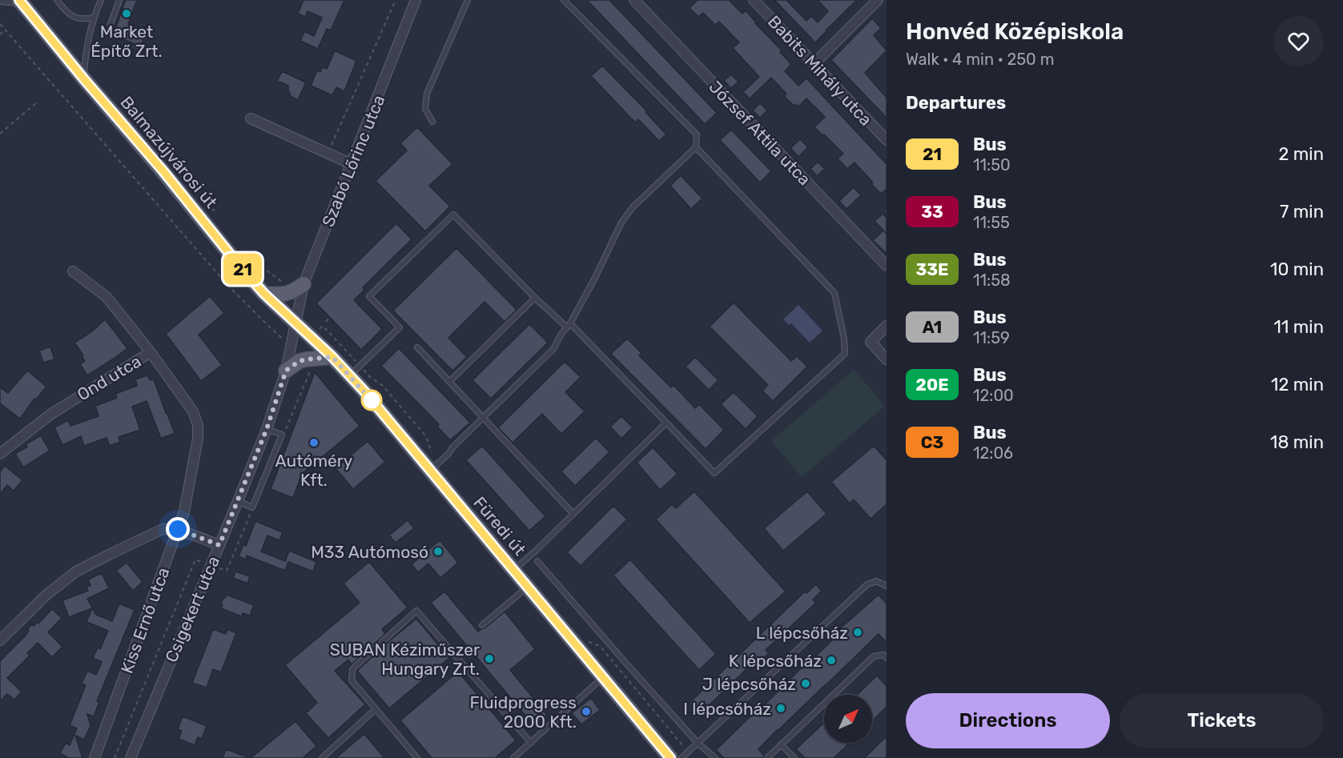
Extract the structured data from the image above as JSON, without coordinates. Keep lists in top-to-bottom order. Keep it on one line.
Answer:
{"streets":{"main road":["Balmazújvárosi út","Füredi út"],"street":["Babits Mihály utca","József Attila utca","Szabó Lőrinc utca","Ond utca","Csigekert utca","Kiss Ernő utca"]},"crossings":[["Balmazújvárosi út","Szabó Lőrinc utca"],["Balmazújvárosi út","Füredi út"],["Balmazújvárosi út","Csigekert utca"],["Szabó Lőrinc utca","Füredi út"],["Szabó Lőrinc utca","Csigekert utca"],["Ond utca","Kiss Ernő utca"],["Füredi út","Csigekert utca"]],"places":["Market Építő Zrt.","Autóméry Kft.","M33 Autómosó","L lépcsőház","SUBAN Kéziműszer Hungary Zrt.","K lépcsőház","J lépcsőház","I lépcsőház","Fluidprogress 2000 Kft."],"lines":["bus line 21"],"north":"top right","page":{"on_map":"21","heading":[["Honvéd Középiskola","Walk · 4 min · 250 m"],"Departures"],"list":[{"mark":"21","name":"Bus","note":"11:50","value":"2 min"},{"mark":"33","name":"Bus","note":"11:55","value":"7 min"},{"mark":"33E","name":"Bus","note":"11:58","value":"10 min"},{"mark":"A1","name":"Bus","note":"11:59","value":"11 min"},{"mark":"20E","name":"Bus","note":"12:00","value":"12 min"},{"mark":"C3","name":"Bus","note":"12:06","value":"18 min"}],"buttons":["Directions","Tickets"]}}
